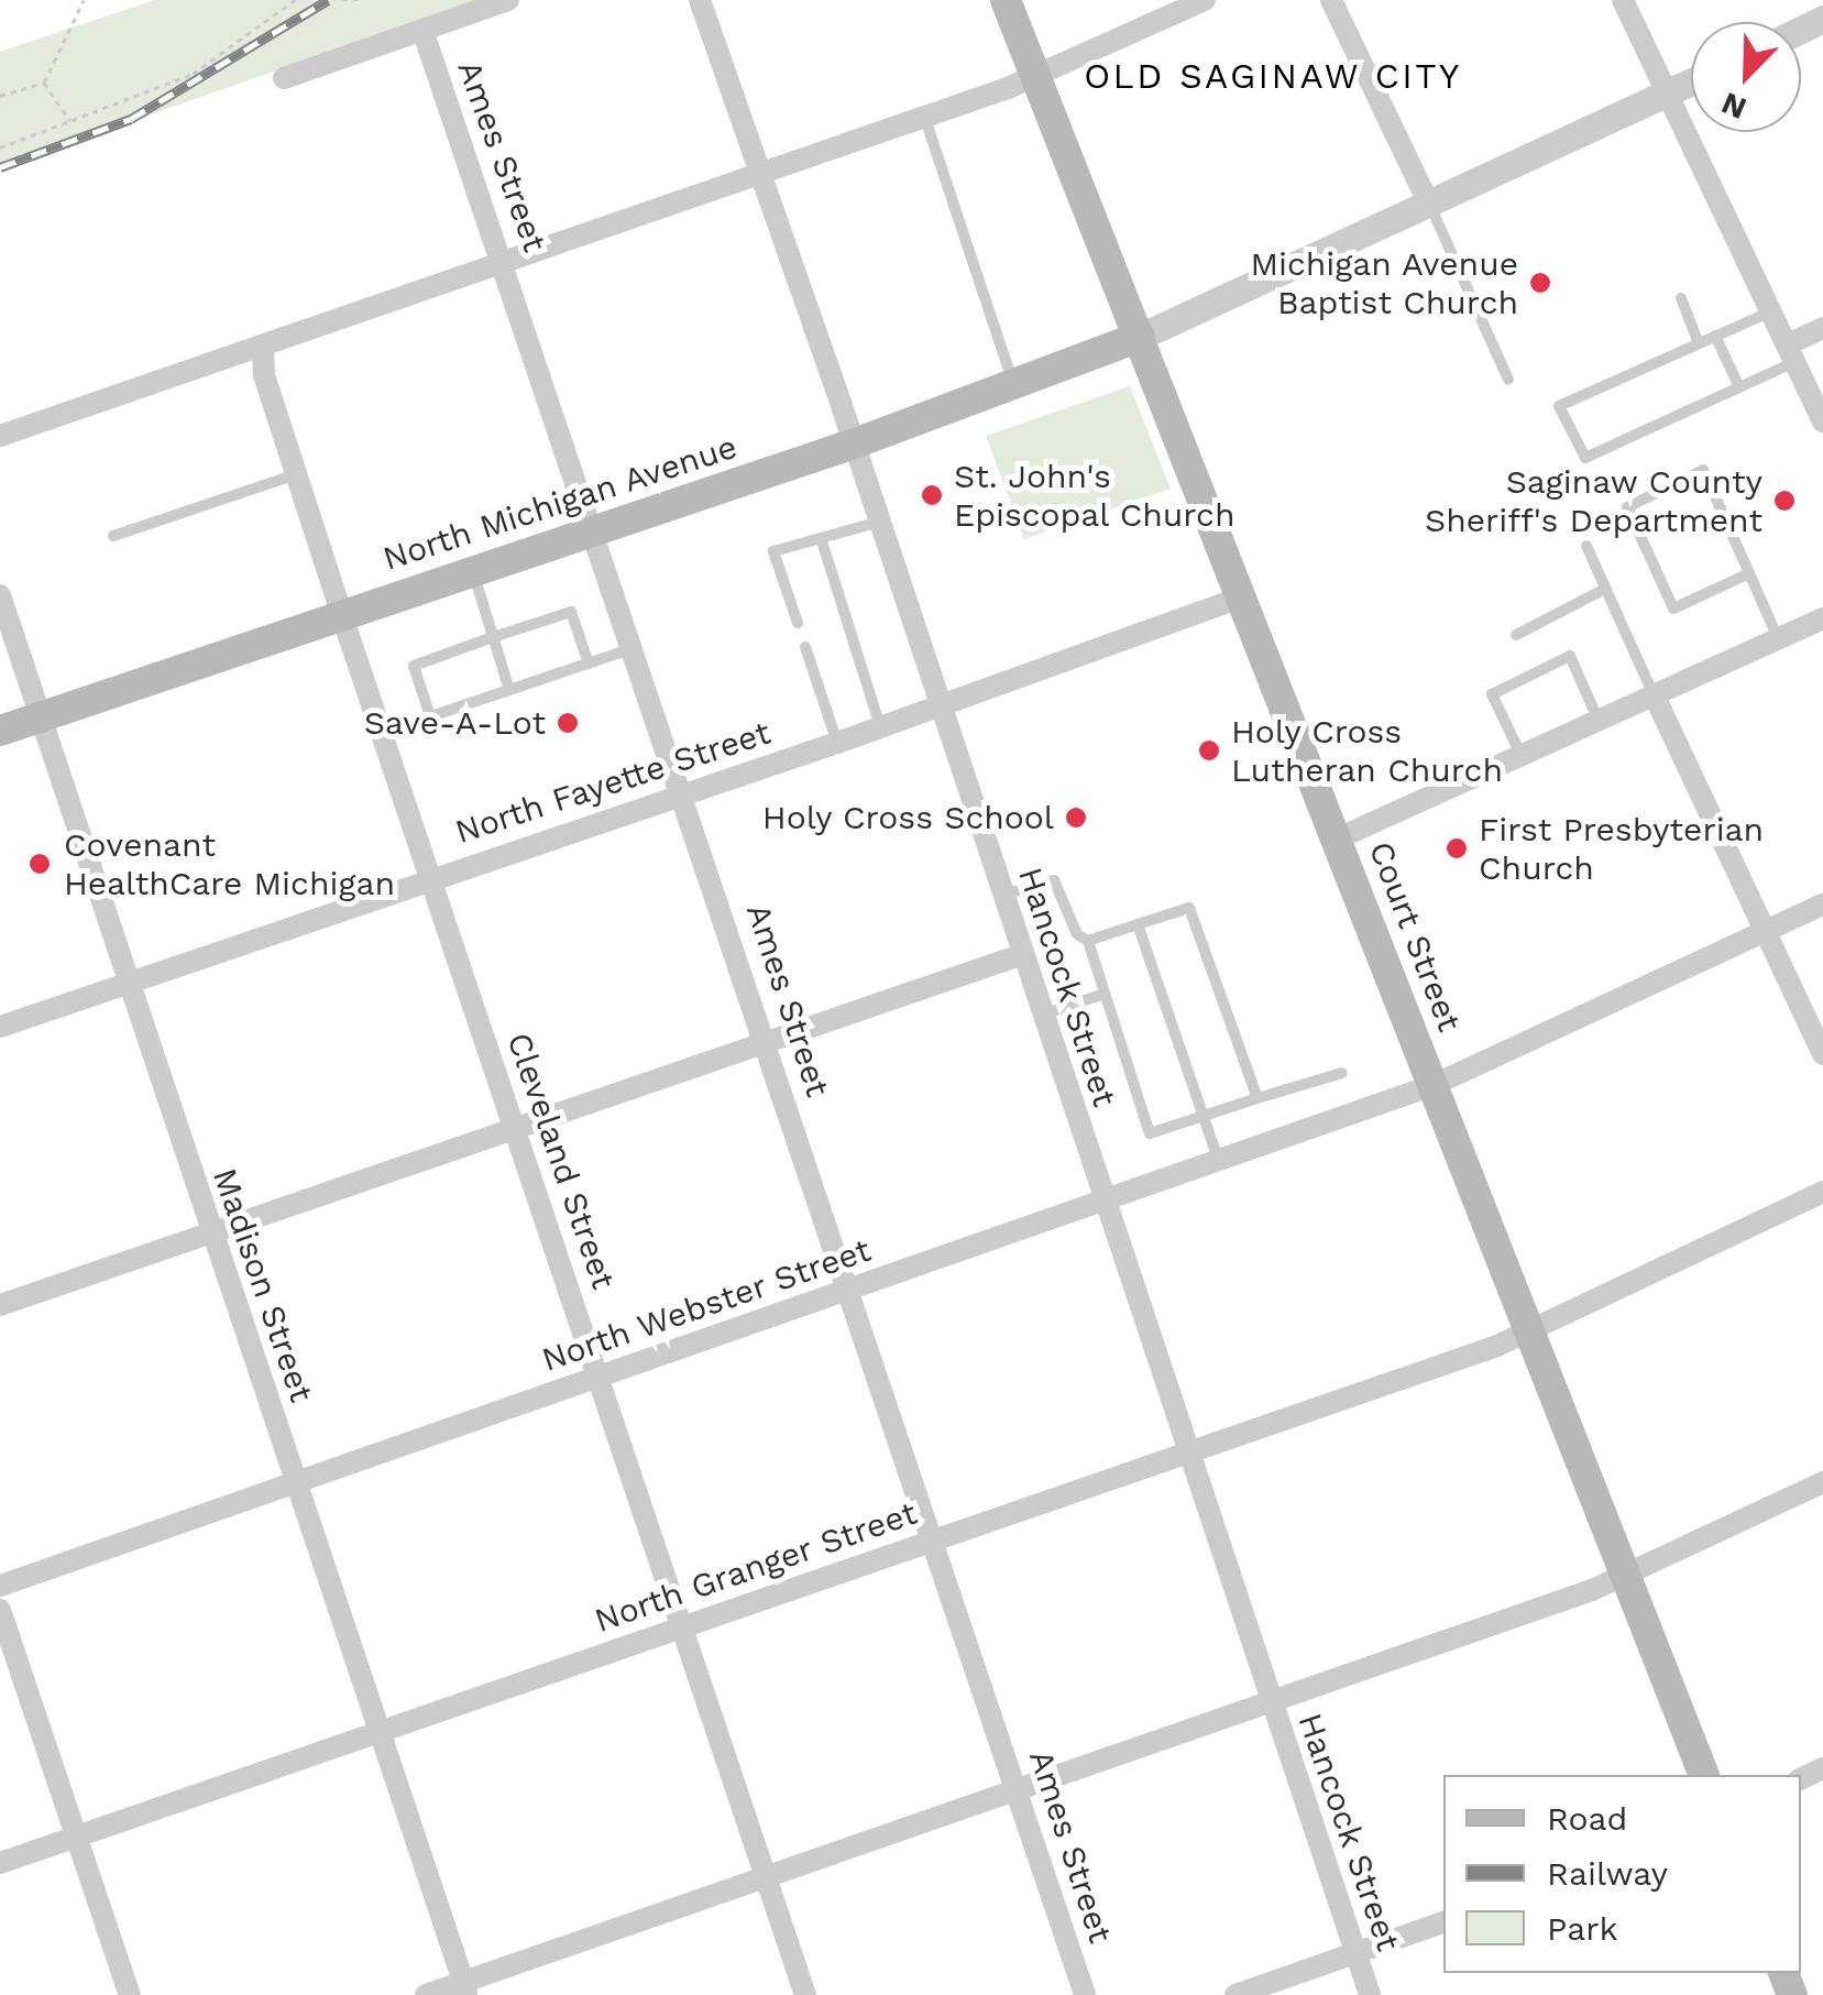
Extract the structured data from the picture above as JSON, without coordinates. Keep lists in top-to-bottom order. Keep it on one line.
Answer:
{"streets":{"main road":["North Michigan Avenue","Court Street"],"street":["Ames Street","North Fayette Street","Hancock Street","Cleveland Street","Madison Street","North Webster Street","North Granger Street"]},"crossings":[["Ames Street","North Michigan Avenue"],["Ames Street","North Fayette Street"],["Ames Street","North Webster Street"],["Ames Street","North Granger Street"],["North Michigan Avenue","Court Street"],["North Michigan Avenue","Hancock Street"],["North Michigan Avenue","Cleveland Street"],["North Michigan Avenue","Madison Street"],["North Fayette Street","Court Street"],["North Fayette Street","Hancock Street"],["North Fayette Street","Cleveland Street"],["North Fayette Street","Madison Street"],["Court Street","North Webster Street"],["Court Street","North Granger Street"],["Hancock Street","North Webster Street"],["Hancock Street","North Granger Street"],["Cleveland Street","North Webster Street"],["Cleveland Street","North Granger Street"],["Madison Street","North Webster Street"],["Madison Street","North Granger Street"]],"districts":["OLD SAGINAW CITY"],"places":["Michigan Avenue Baptist Church","St. John's Episcopal Church","Saginaw County Sheriff's Department","Save-A-Lot","Holy Cross Lutheran Church","Holy Cross School","First Presbyterian Church","Covenant HealthCare Michigan"],"legend":["Road","Railway","Park"],"north":"bottom left"}
